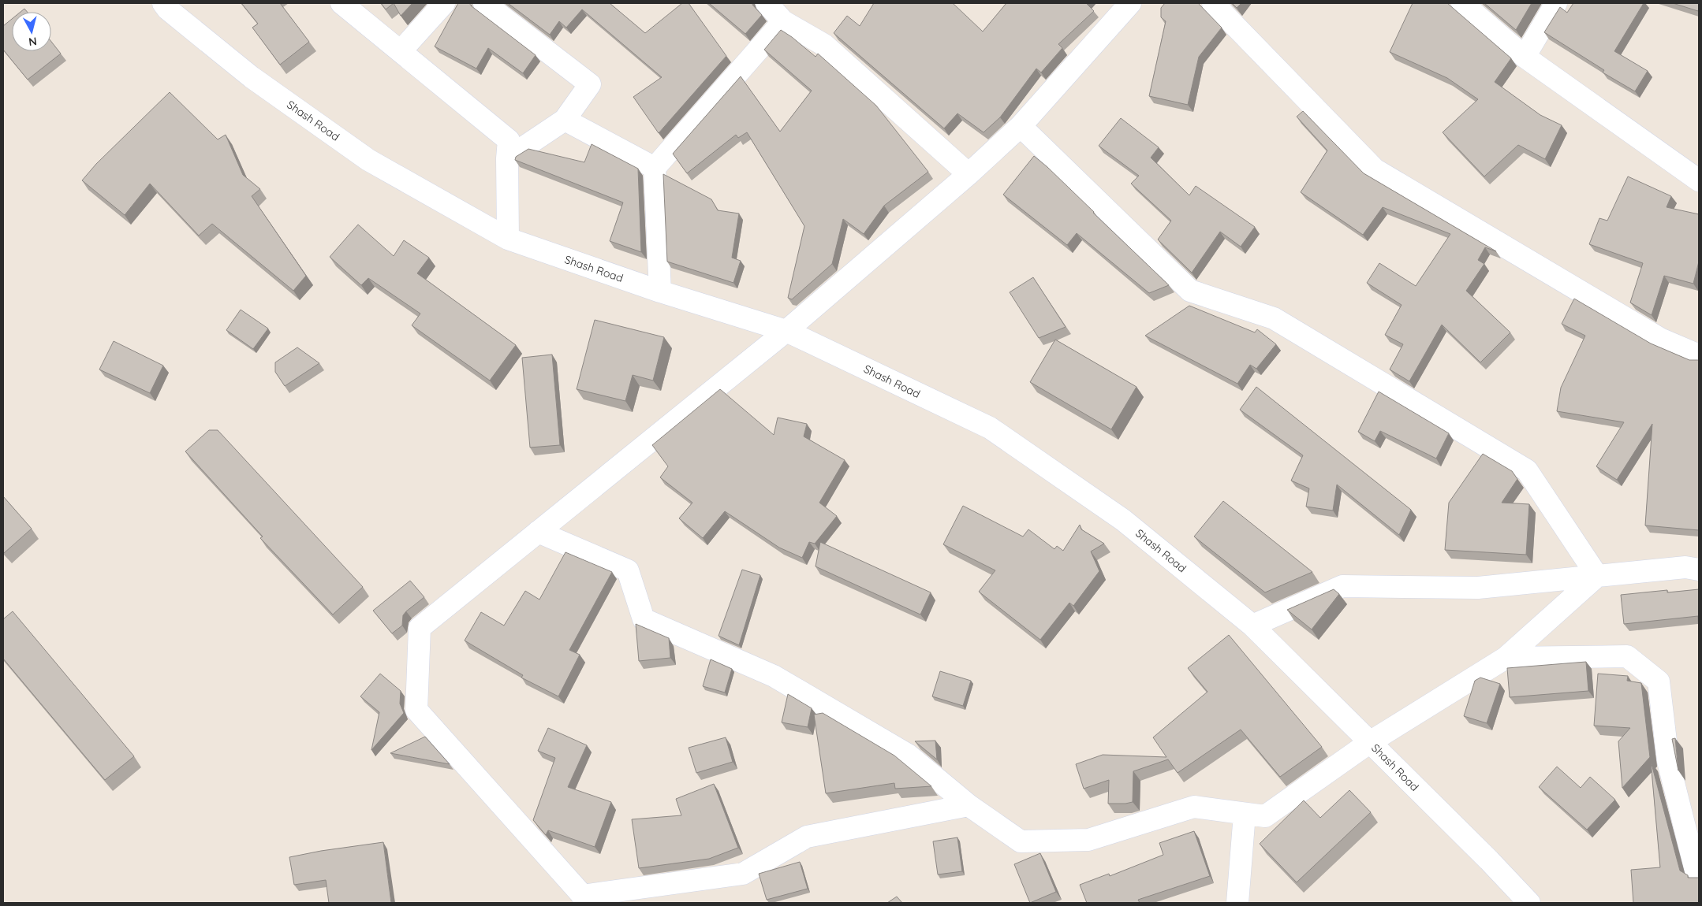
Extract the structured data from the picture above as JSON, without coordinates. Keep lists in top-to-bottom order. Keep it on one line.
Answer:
{"streets":{"street":["Shash Road"]},"north":"bottom"}
